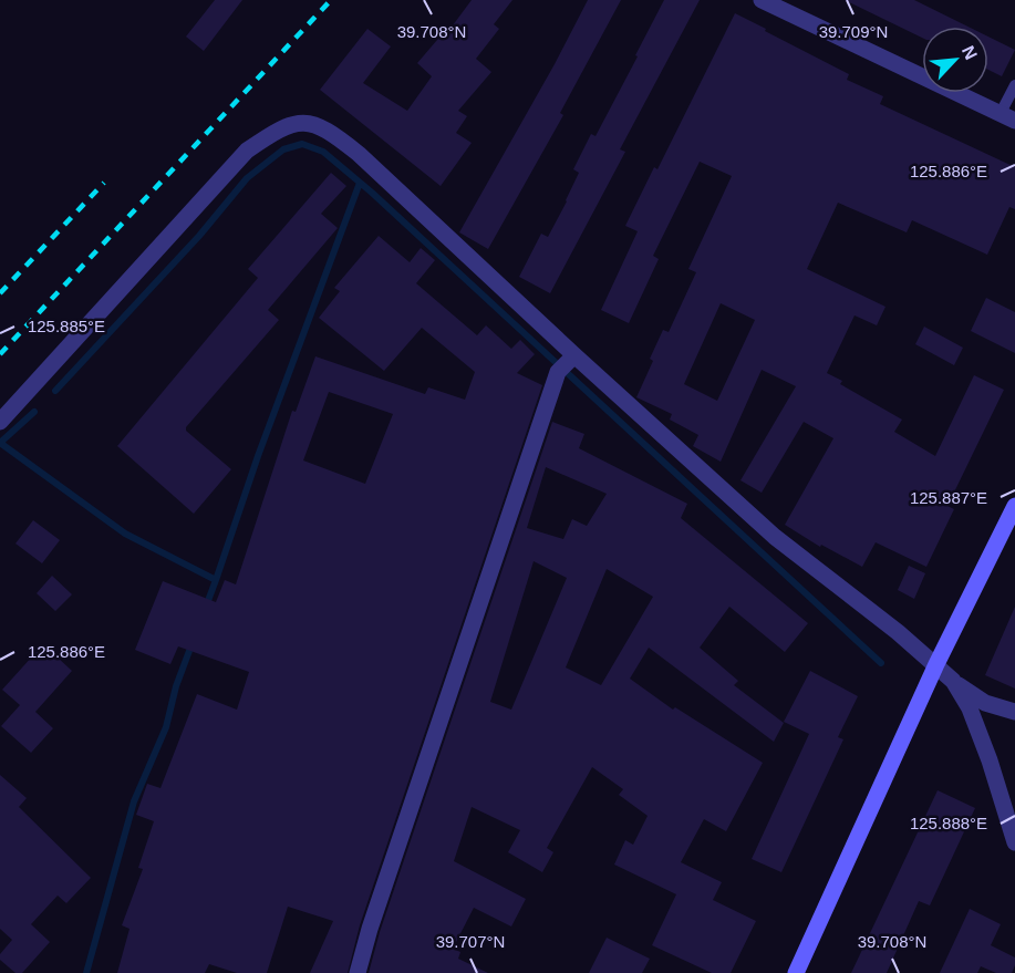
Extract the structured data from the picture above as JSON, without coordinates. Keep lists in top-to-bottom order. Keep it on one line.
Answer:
{"north":"top right","coordinates":["39.708°N","39.709°N","125.886°E","125.885°E","125.887°E","125.888°E","39.707°N"]}
